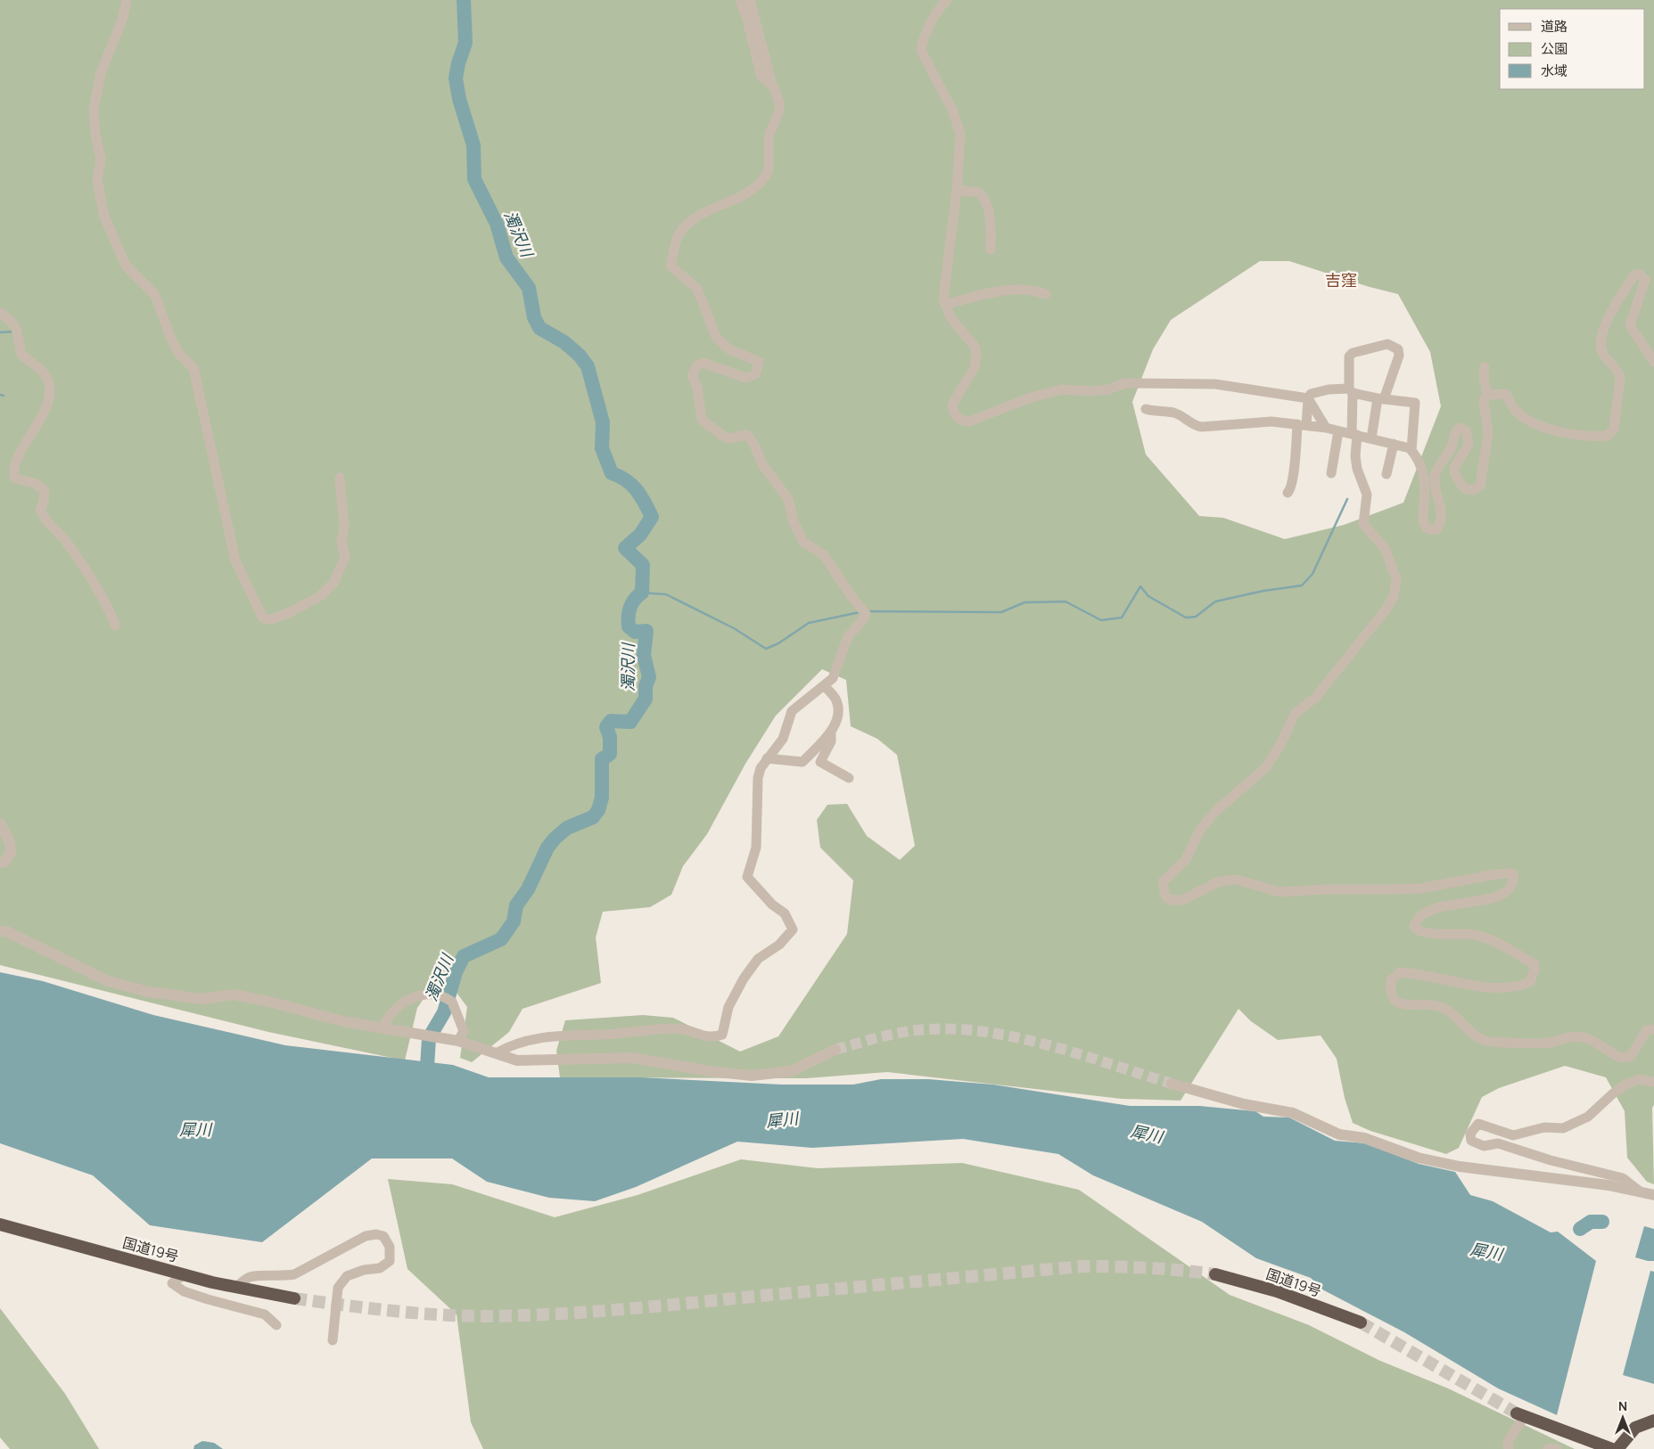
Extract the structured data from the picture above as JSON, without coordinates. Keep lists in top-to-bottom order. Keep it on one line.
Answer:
{"streets":{"highway":["国道19号"]},"districts":["吉窪"],"water":["濁沢川","犀川"],"legend":["道路","公園","水域"],"north":"top"}
